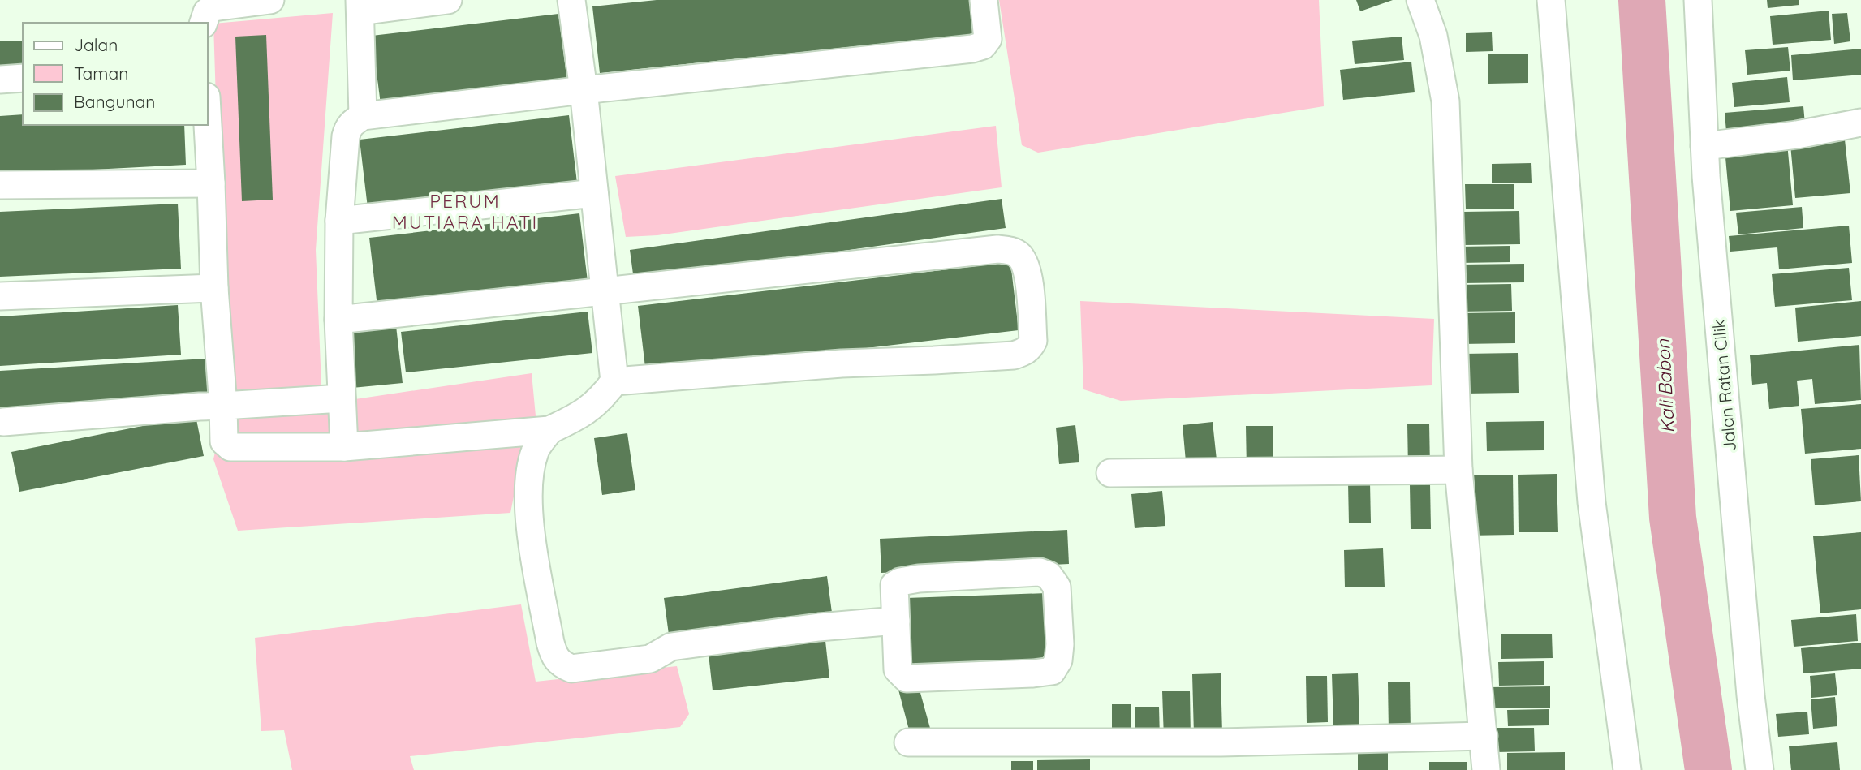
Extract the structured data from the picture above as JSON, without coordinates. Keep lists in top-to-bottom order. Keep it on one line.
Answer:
{"streets":{"street":["Jalan Ratan Cilik"]},"districts":["PERUM MUTIARA HATI"],"water":["Kali Babon"],"legend":["Jalan","Taman","Bangunan"]}
